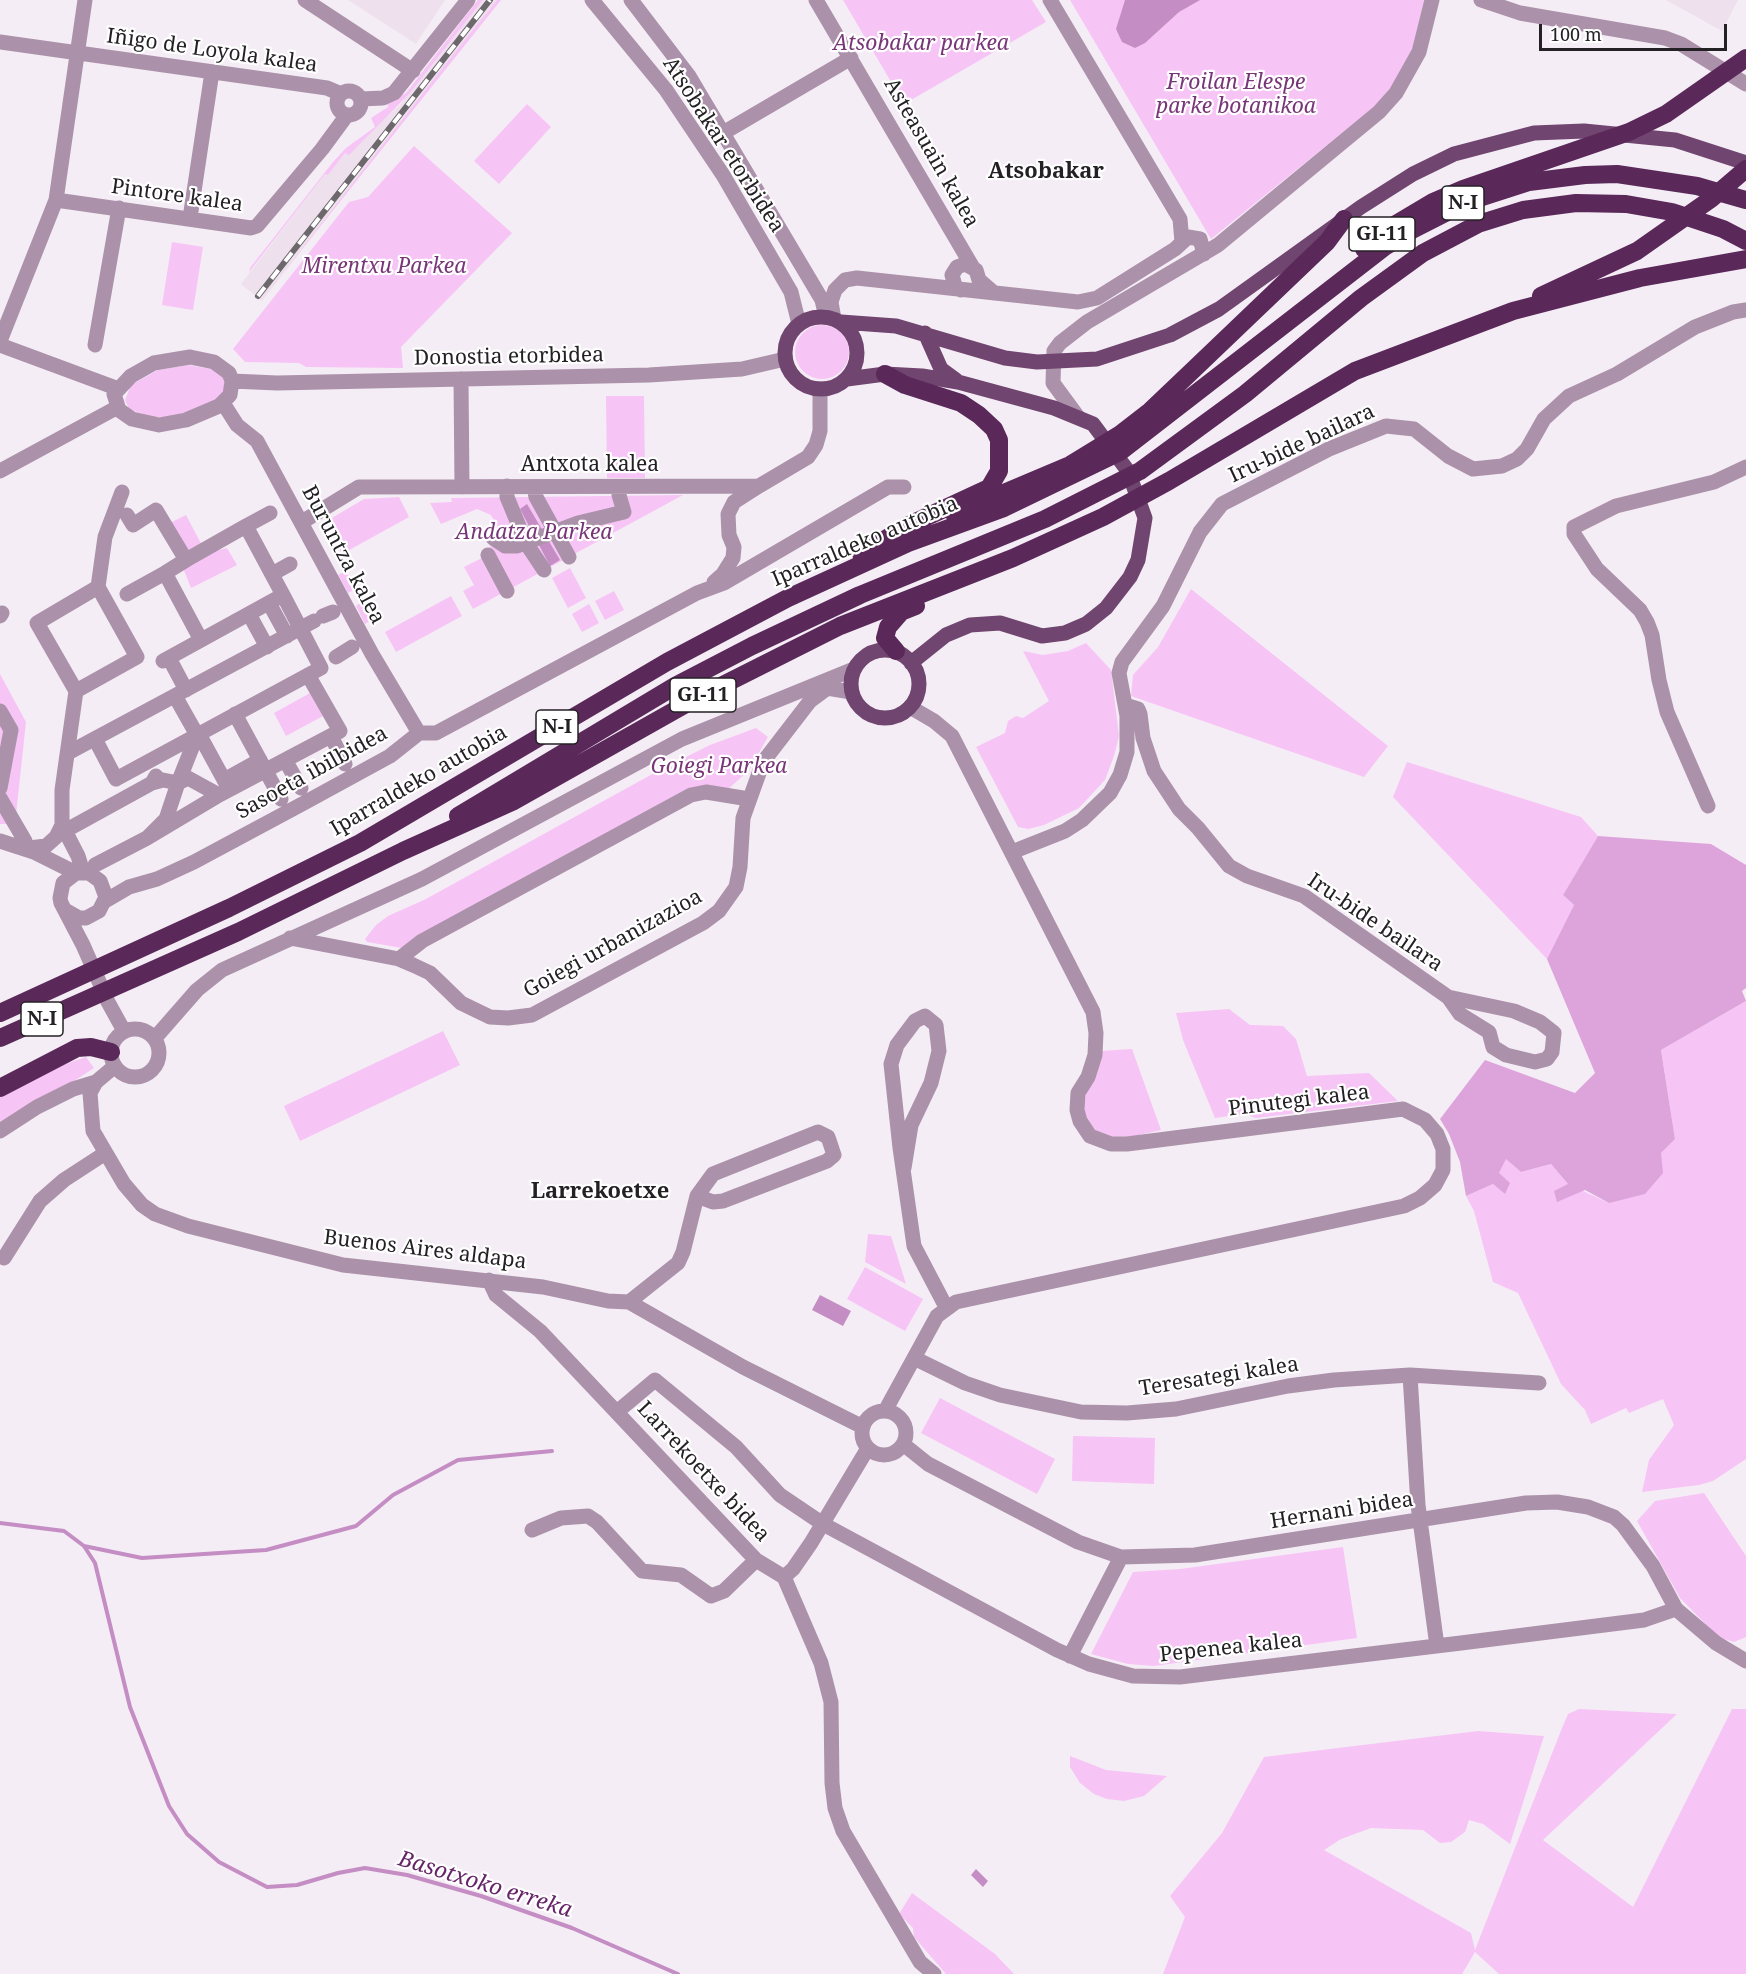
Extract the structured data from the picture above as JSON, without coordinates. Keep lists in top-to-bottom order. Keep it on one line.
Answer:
{"streets":{"highway":["N-I","GI-11","Iparraldeko autobia"],"street":["Iñigo de Loyola kalea","Atsobakar etorbidea","Asteasuain kalea","Pintore kalea","Donostia etorbidea","Iru-bide bailara","Antxota kalea","Buruntza kalea","Sasoeta ibilbidea","Goiegi urbanizazioa","Pinutegi kalea","Buenos Aires aldapa","Teresategi kalea","Larrekoetxe bidea","Hernani bidea","Pepenea kalea"]},"crossings":[["Iñigo de Loyola kalea","Pintore kalea"],["Atsobakar etorbidea","Donostia etorbidea"],["N-I","GI-11"],["Iru-bide bailara","Pinutegi kalea"],["Antxota kalea","Buruntza kalea"],["Buruntza kalea","Sasoeta ibilbidea"],["Buenos Aires aldapa","Larrekoetxe bidea"],["Buenos Aires aldapa","Hernani bidea"],["Larrekoetxe bidea","Pepenea kalea"],["Hernani bidea","Pepenea kalea"]],"districts":["Atsobakar","Larrekoetxe"],"water":["Basotxoko erreka"],"parks":["Atsobakar parkea","Froilan Elespe parke botanikoa","Mirentxu Parkea","Andatza Parkea","Goiegi Parkea"],"scale_bar":"100 m"}
